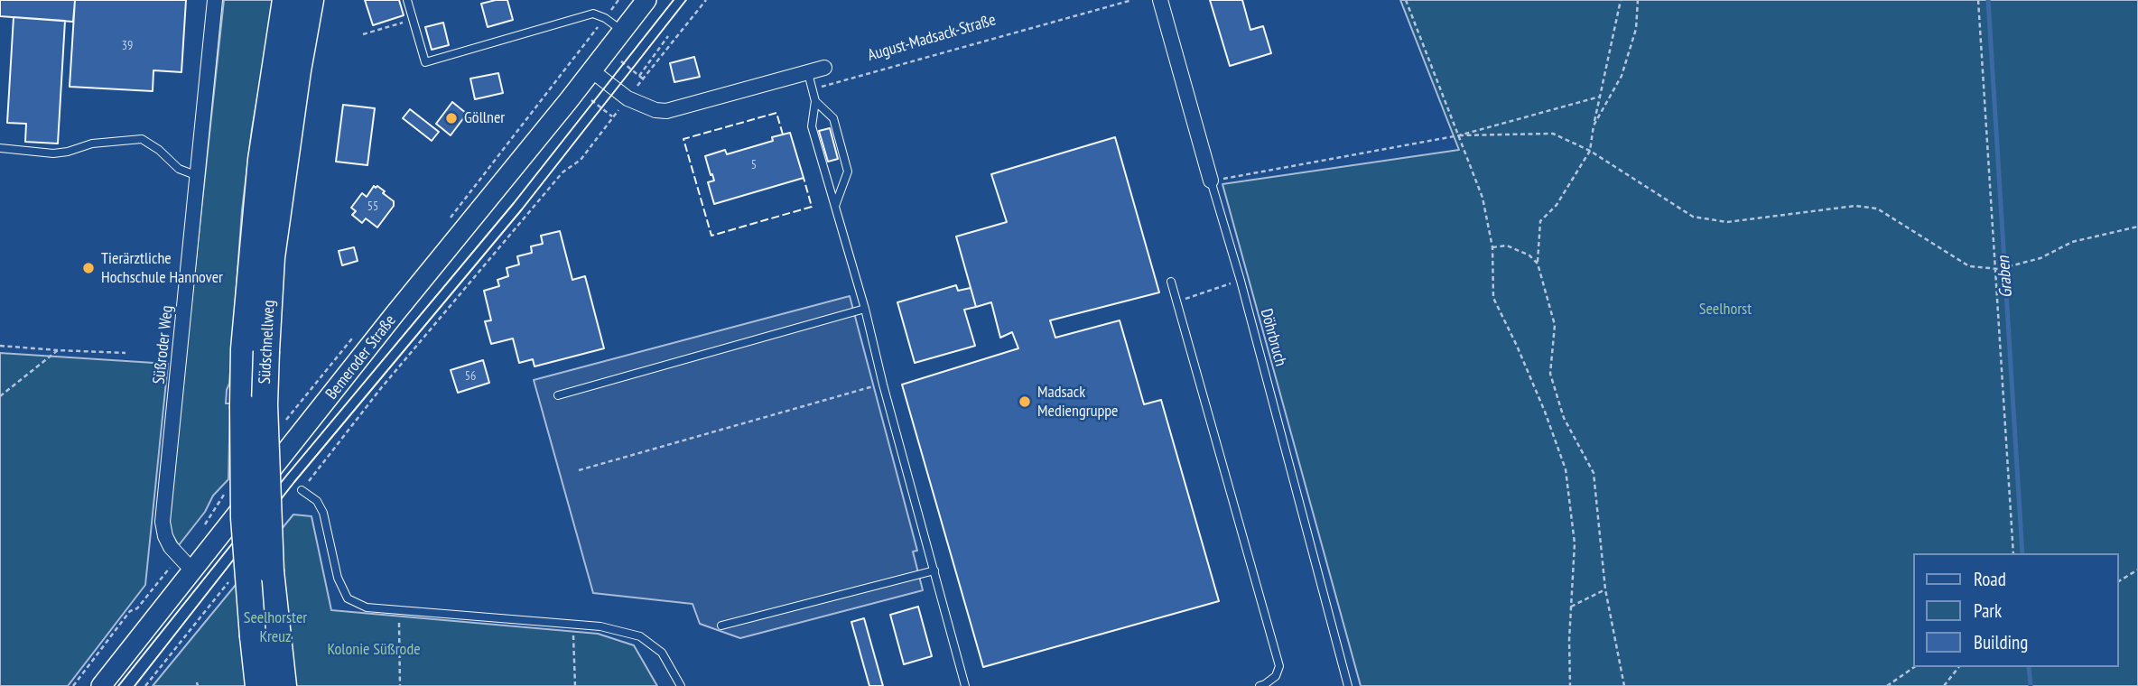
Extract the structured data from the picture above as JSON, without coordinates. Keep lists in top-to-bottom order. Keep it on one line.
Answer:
{"streets":{"highway":["Südschnellweg"],"main road":["Bemeroder Straße"],"street":["Döhrbruch","Süßroder Weg"],"path":["August-Madsack-Straße"]},"crossings":[["Süßroder Weg","Bemeroder Straße"]],"water":["Graben"],"parks":["Seelhorst","Seelhorster Kreuz","Kolonie Süßrode"],"places":["Göllner","Tierärztliche Hochschule Hannover","Madsack Mediengruppe"],"house_numbers":["39","5","55","56"],"legend":["Road","Park","Building"]}
